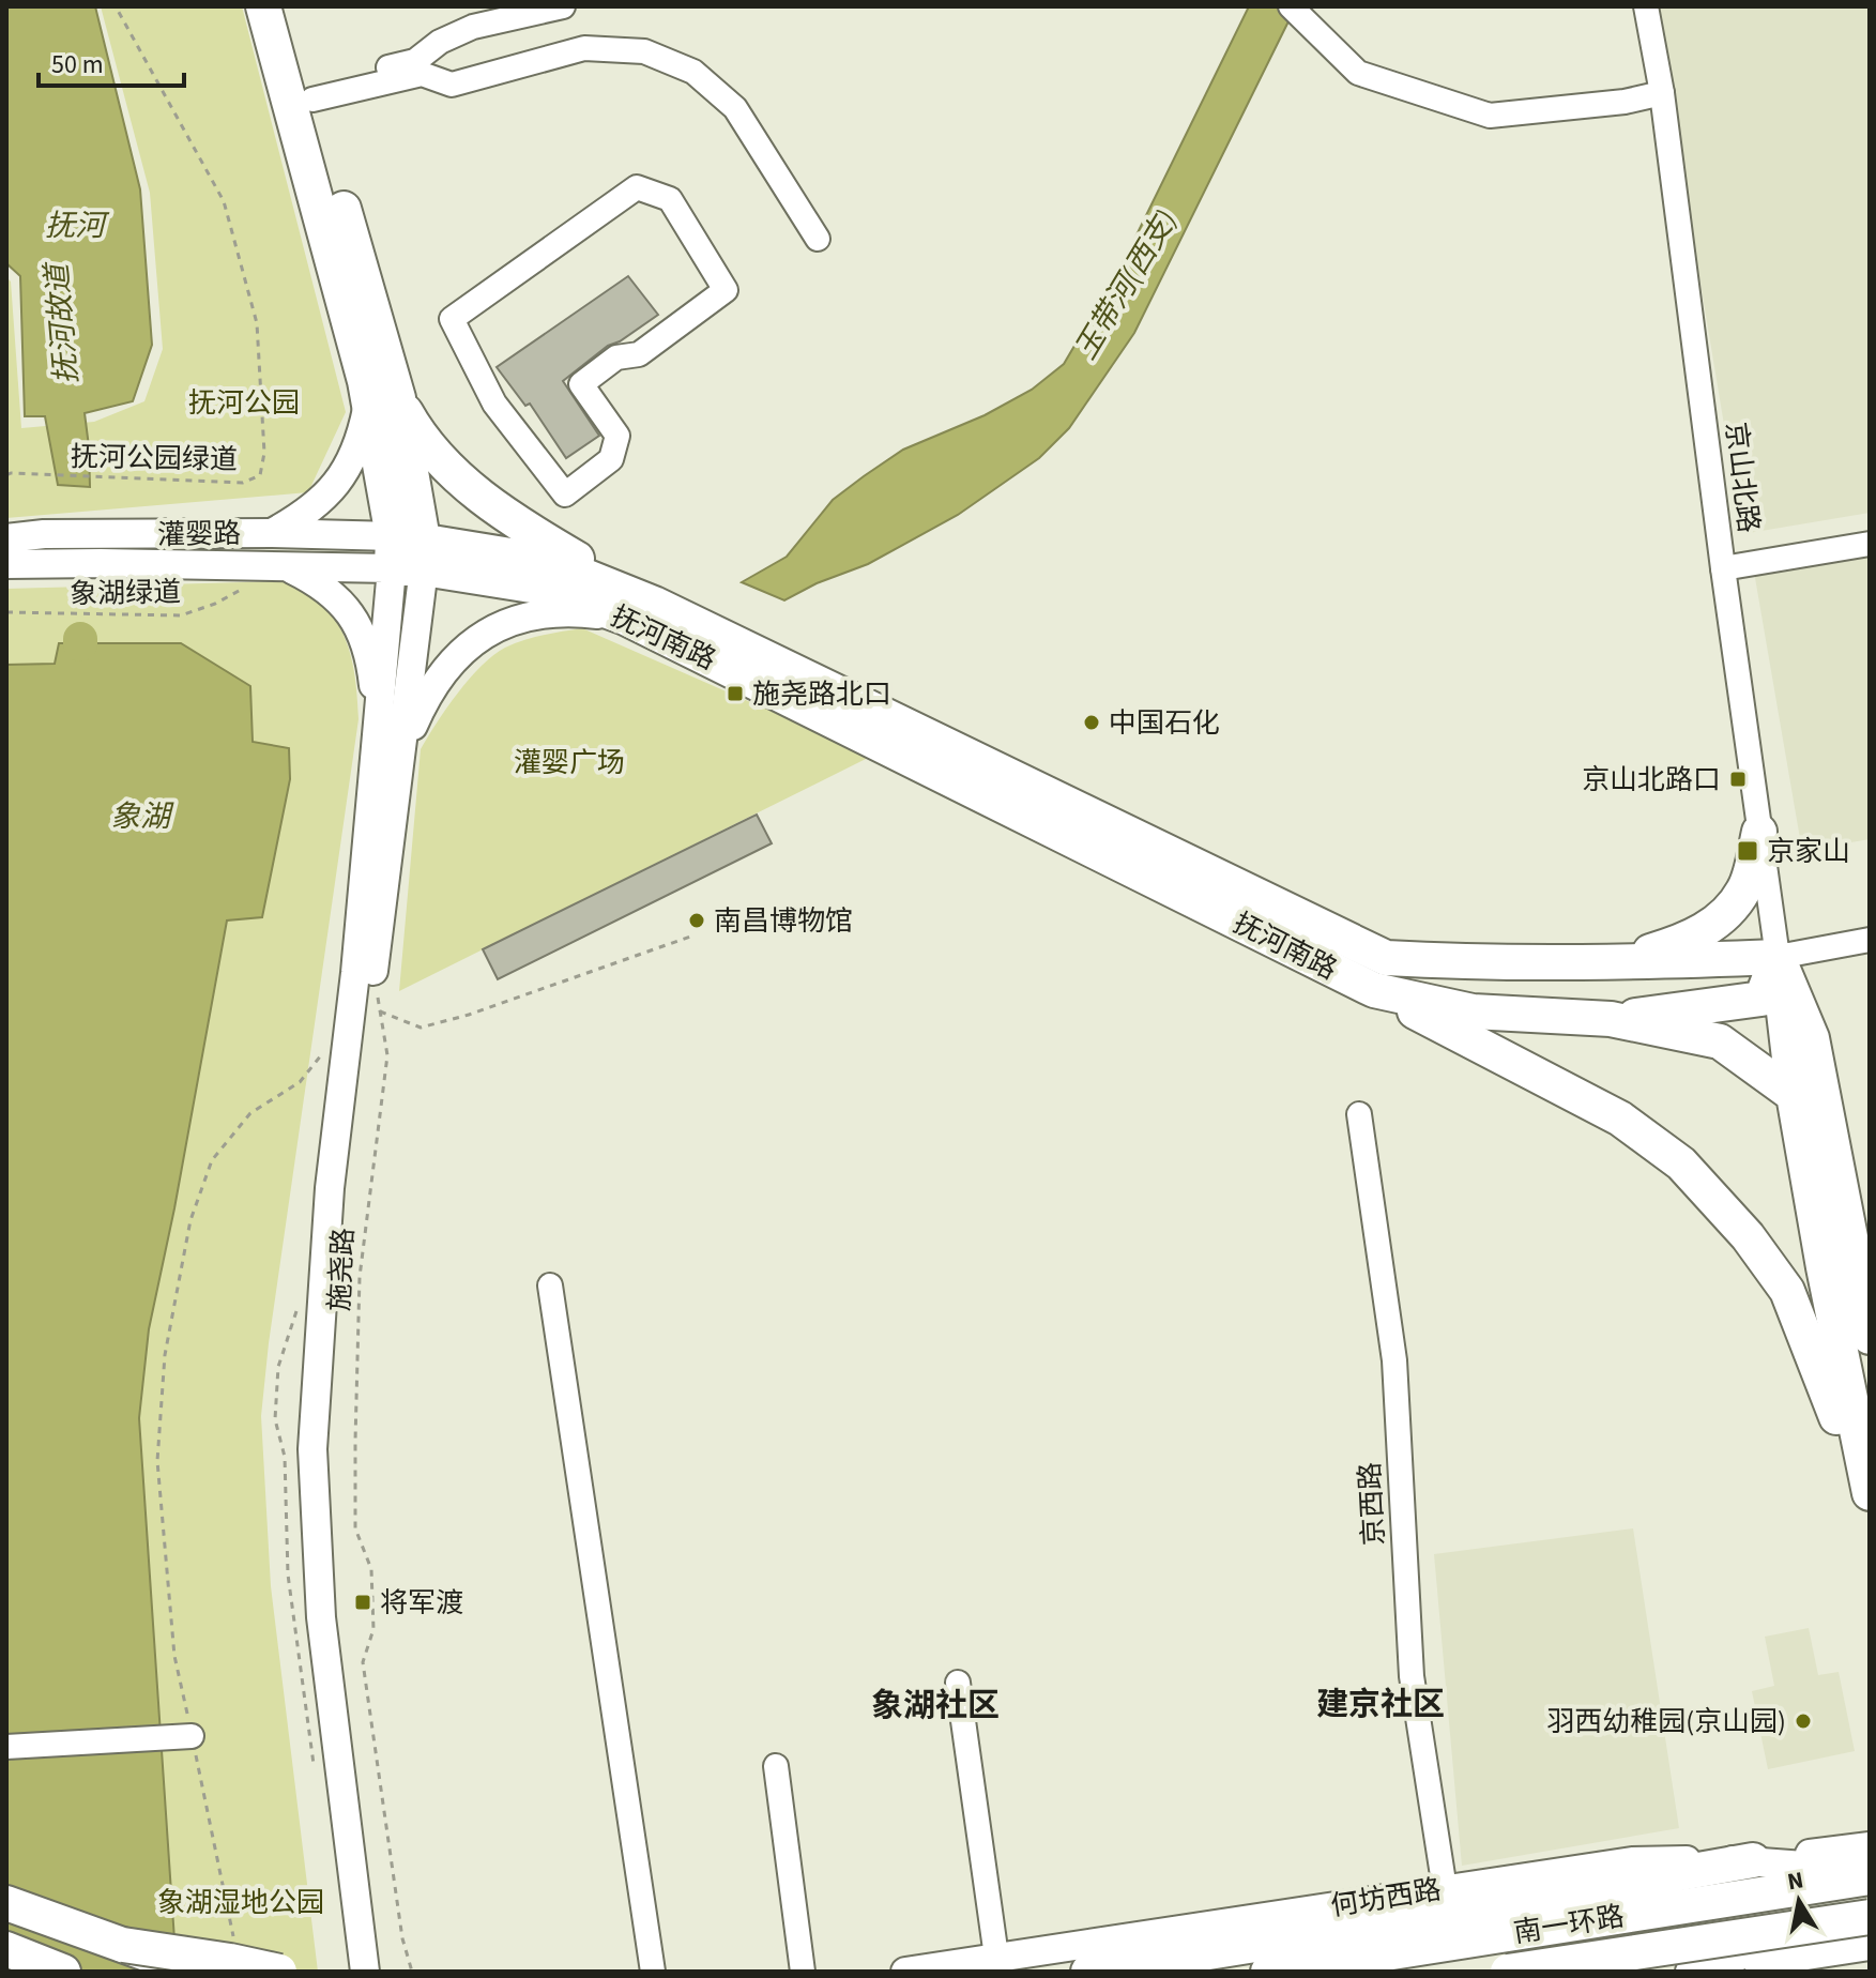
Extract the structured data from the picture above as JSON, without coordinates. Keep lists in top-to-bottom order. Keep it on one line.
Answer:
{"streets":{"highway":["抚河南路","南一环路"],"main road":["灌婴路","施尧路","何坊西路"],"street":["京山北路","京西路"],"path":["抚河公园绿道","象湖绿道"]},"crossings":[["京山北路","抚河南路"],["灌婴路","抚河南路"],["灌婴路","施尧路"],["抚河南路","施尧路"],["京西路","何坊西路"]],"districts":["建京社区","象湖社区"],"water":["抚河","玉带河(西支)","抚河故道","象湖"],"parks":["抚河公园","灌婴广场","象湖湿地公园"],"places":{"transit":["施尧路北口","京山北路口","京家山","将军渡"],"other":["中国石化","南昌博物馆","羽西幼稚园(京山园)"]},"scale_bar":"50 m","north":"top"}
